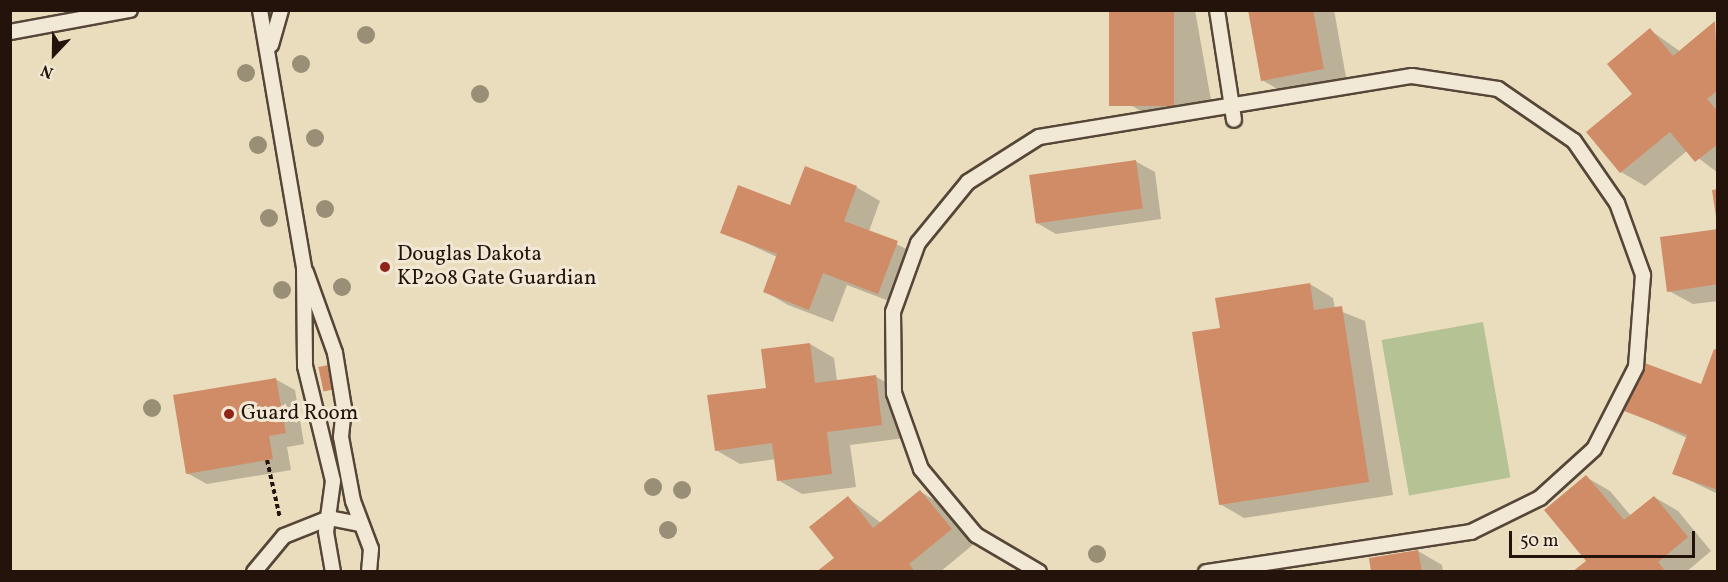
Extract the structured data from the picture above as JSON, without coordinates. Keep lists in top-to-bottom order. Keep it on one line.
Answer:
{"places":["Douglas Dakota KP208 Gate Guardian","Guard Room"],"scale_bar":"50 m","north":"bottom"}
